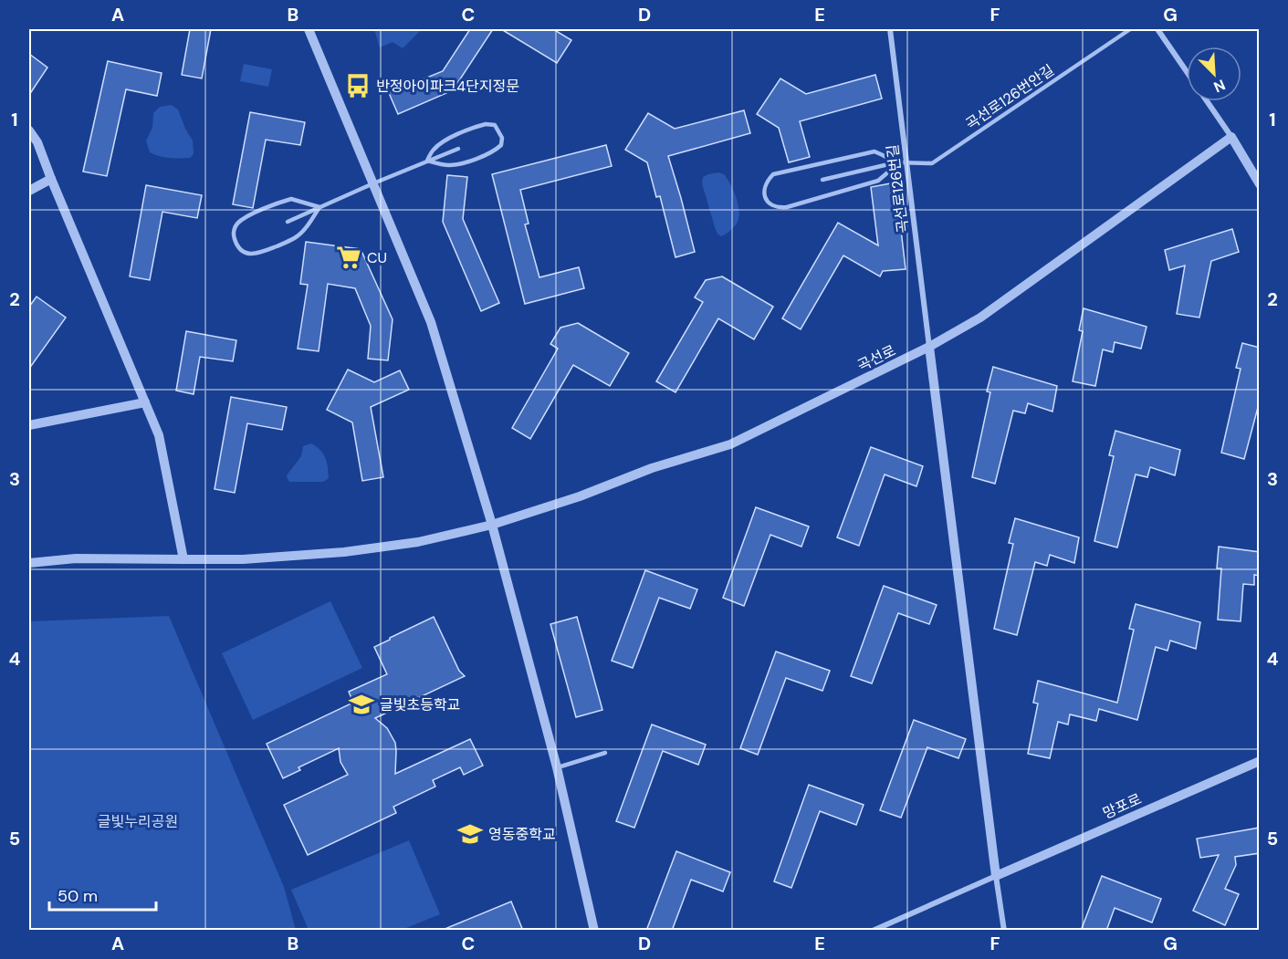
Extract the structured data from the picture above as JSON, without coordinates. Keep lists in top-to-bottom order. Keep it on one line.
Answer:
{"streets":{"street":["곡선로126번길","곡선로","망포로"],"lane":["곡선로126번안길"]},"crossings":[["곡선로126번안길","곡선로126번길"],["곡선로126번길","곡선로"]],"parks":["글빛누리공원"],"places":{"bus stop":["반정아이파크4단지정문"],"supermarket":["CU"],"school or university":["글빛초등학교","영동중학교"]},"scale_bar":"50 m","north":"bottom right","grid":{"columns":["A","B","C","D","E","F","G"],"rows":["1","2","3","4","5"]}}
